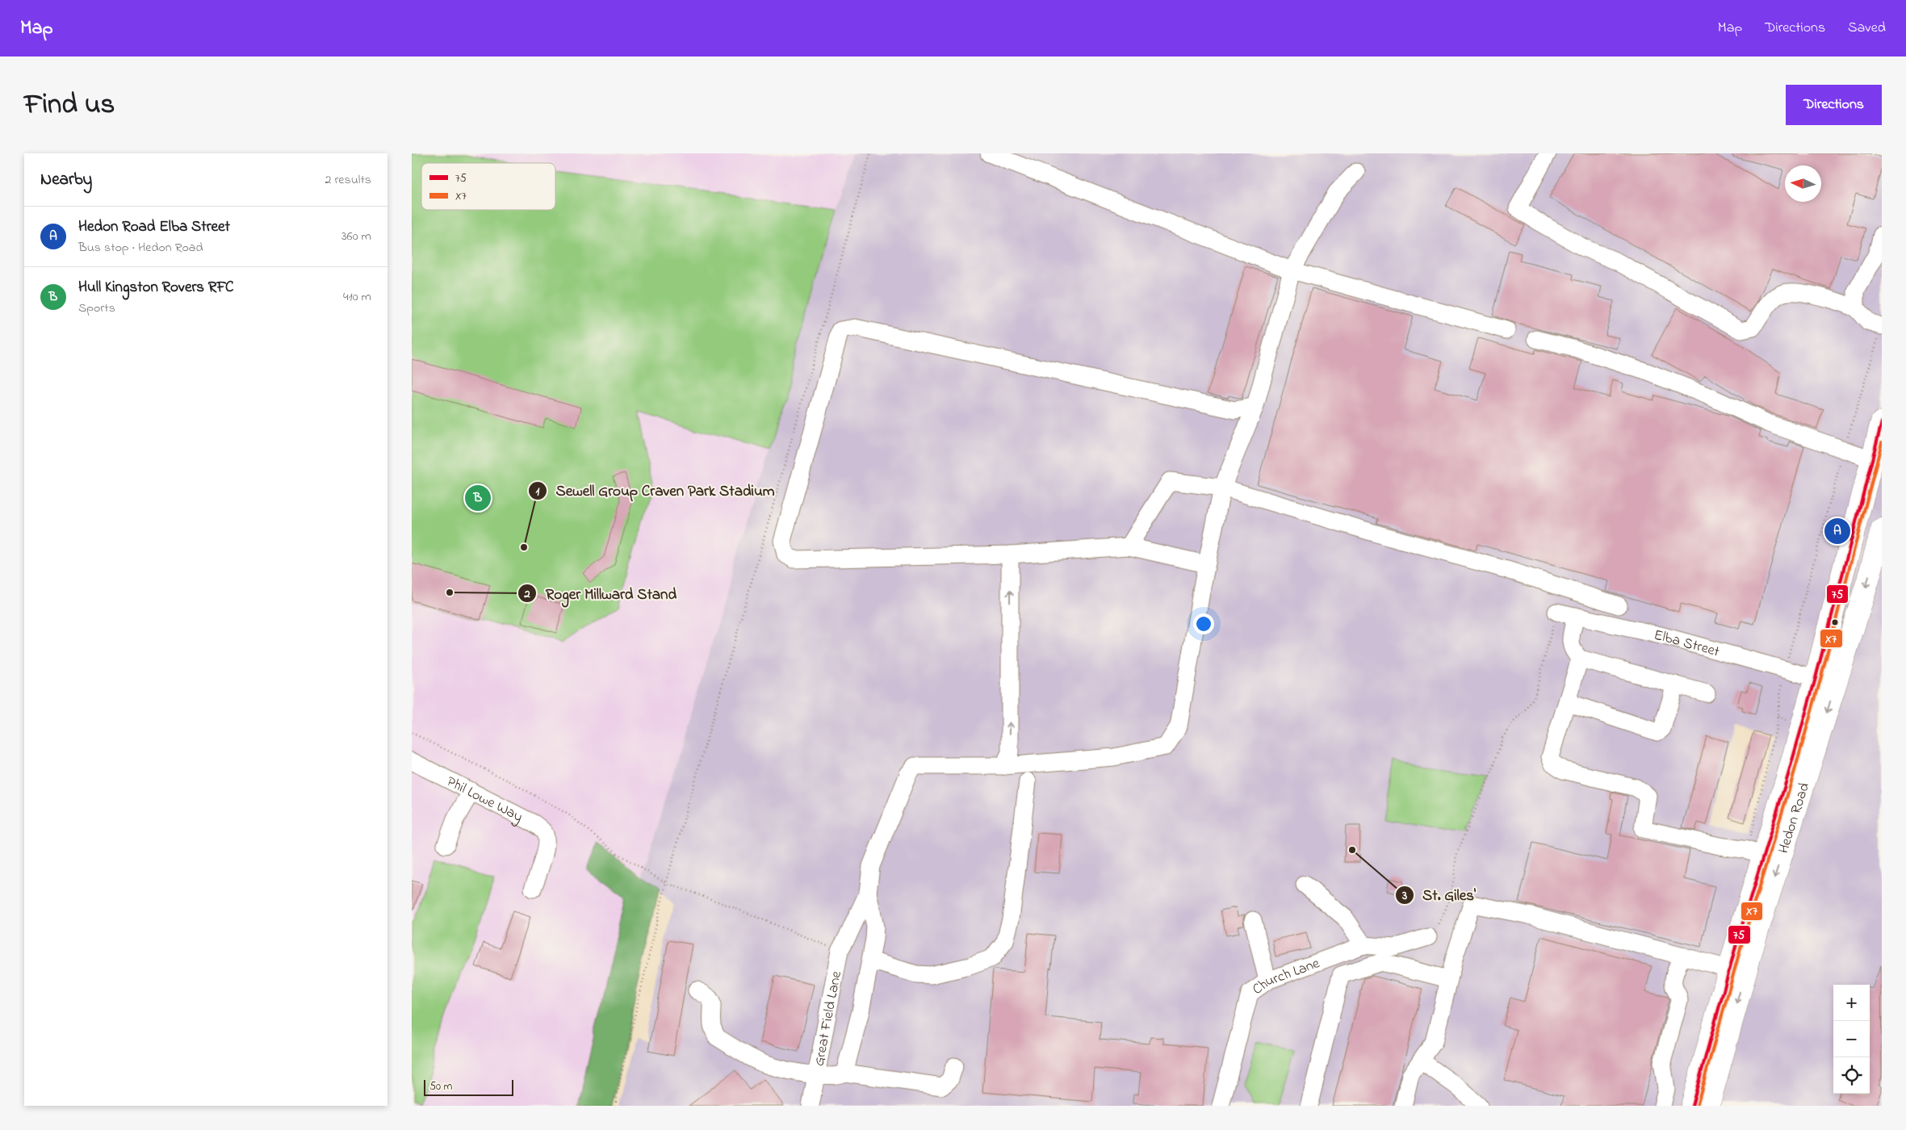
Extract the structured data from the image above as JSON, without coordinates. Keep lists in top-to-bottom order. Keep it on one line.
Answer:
{"streets":{"highway":["Hedon Road"],"street":["Elba Street","Phil Lowe Way","Church Lane","Great Field Lane"]},"crossings":[["Elba Street","Hedon Road"]],"places":["Sewell Group Craven Park Stadium","Roger Millward Stand","St. Giles'"],"lines":["transit line 75","transit line X7"],"legend":["75","X7"],"scale_bar":"50 m","north":"left","page":{"header":"Map","nav":["Map","Directions","Saved"],"title":"Find us","buttons":"Directions","heading":["Nearby","2 results"],"list":[{"mark":"A","name":"Hedon Road Elba Street","note":"Bus stop · Hedon Road","value":"360 m"},{"mark":"B","name":"Hull Kingston Rovers RFC","note":"Sports","value":"410 m"}],"pins":["B","A"],"map_buttons":["+","−"],"scale":"50 m"}}
